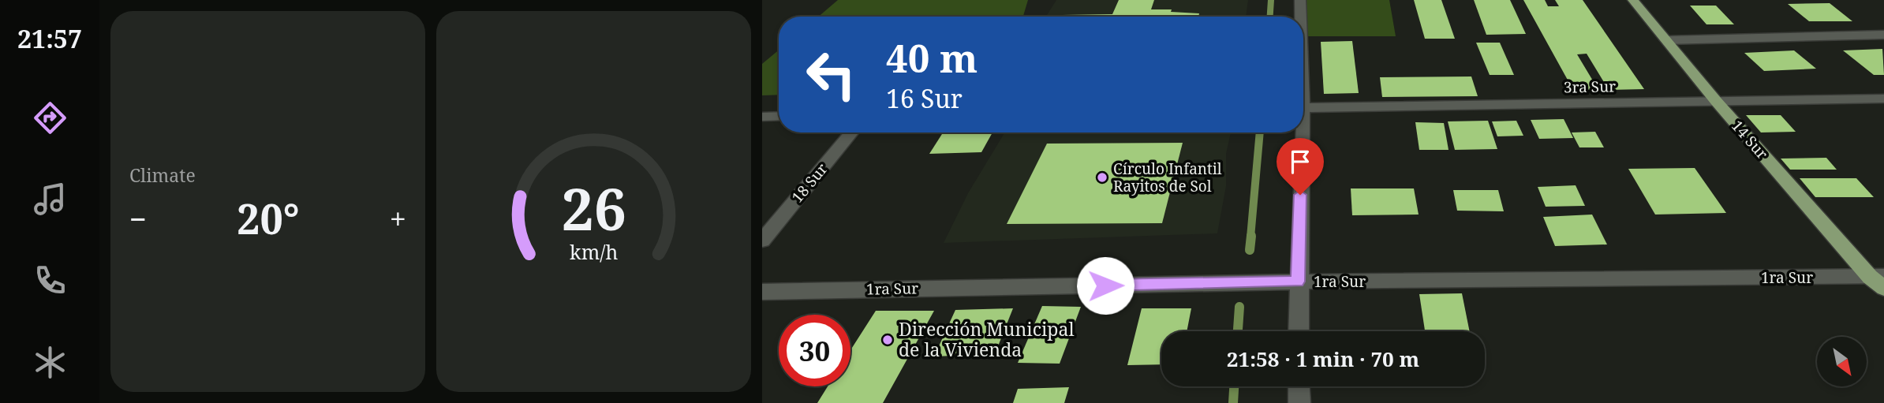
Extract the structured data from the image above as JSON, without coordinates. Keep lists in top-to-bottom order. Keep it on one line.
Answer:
{"streets":{"main road":["14 Sur"],"street":["3ra Sur","18 Sur","1ra Sur"]},"crossings":[["3ra Sur","14 Sur"],["14 Sur","1ra Sur"]],"places":["Círculo Infantil Rayitos de Sol","Dirección Municipal de la Vivienda"],"north":"bottom right","page":{"tabs":"21:57","tile":"Climate","turn":["40 m","16 Sur"],"heat":["−","20°","+"],"limit":"30","trip":"21:58 · 1 min · 70 m","gauge":["26","km/h"]}}
